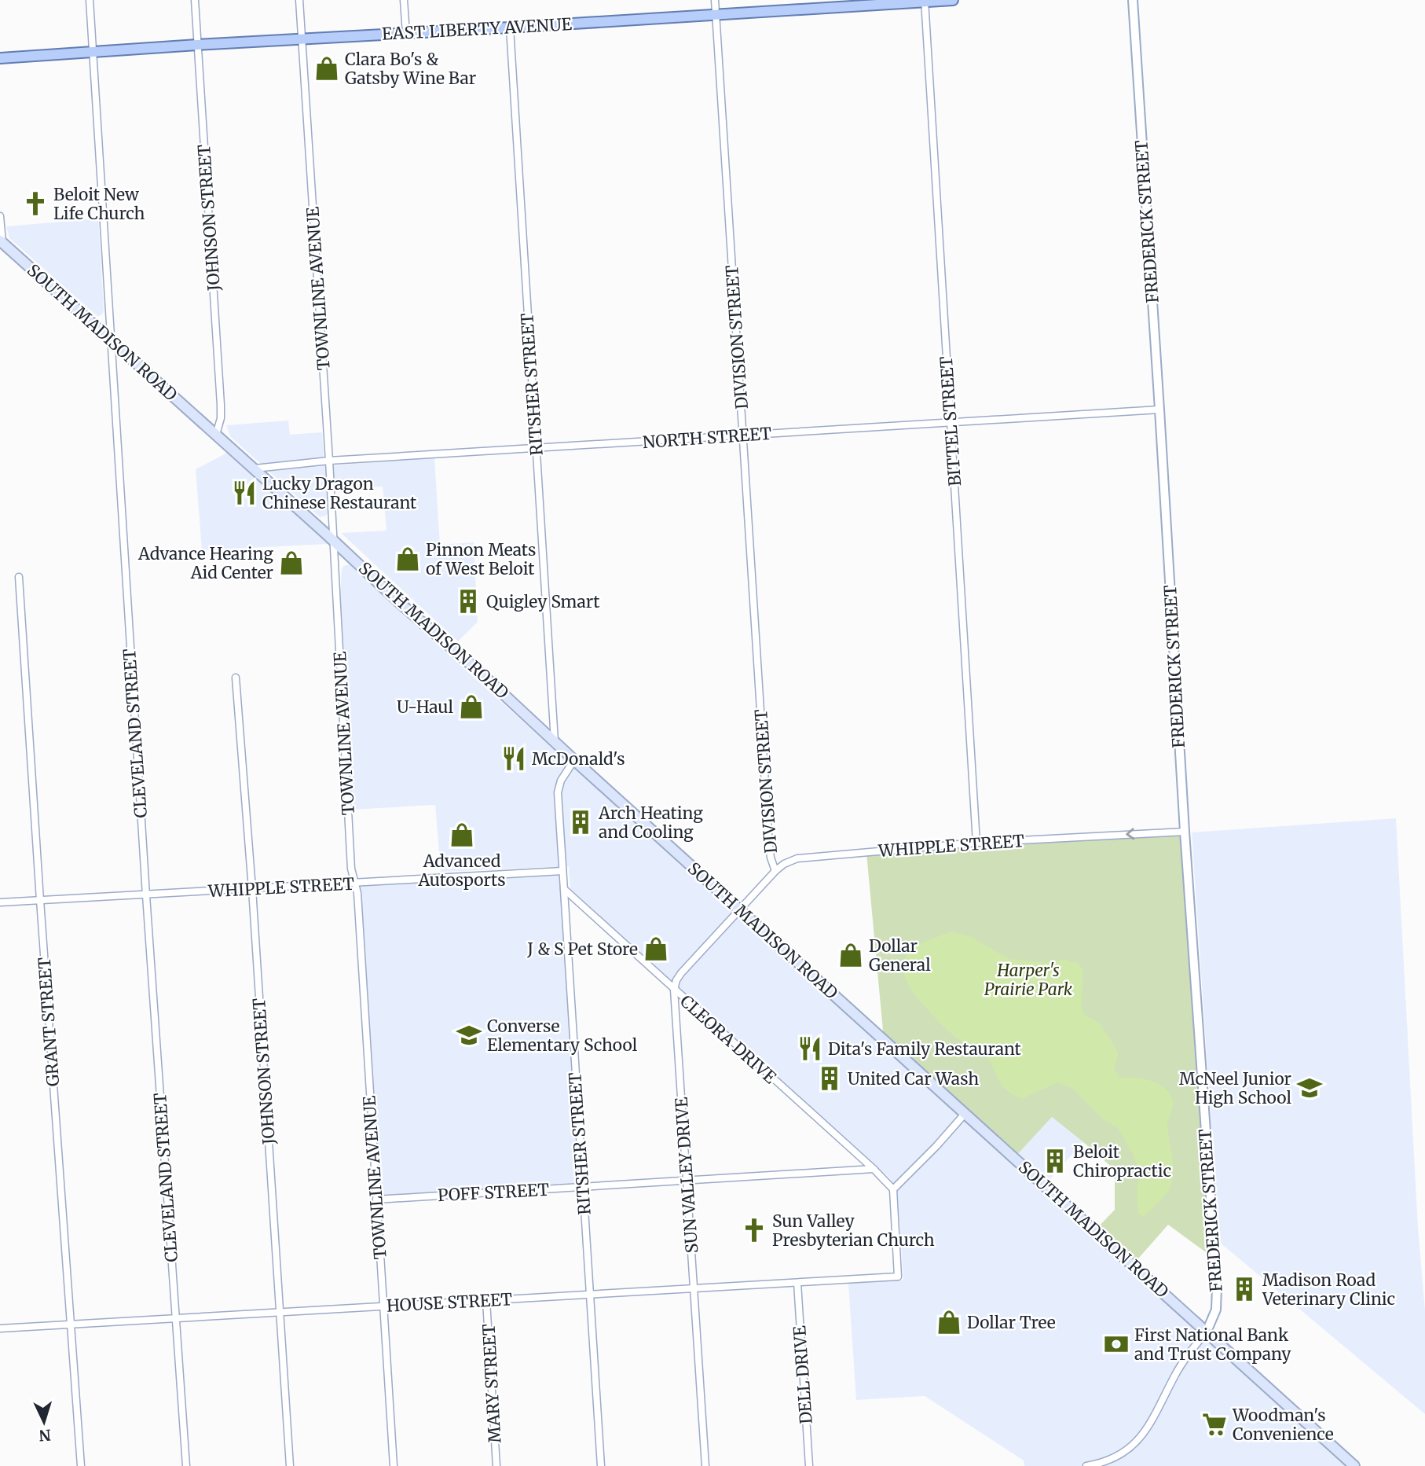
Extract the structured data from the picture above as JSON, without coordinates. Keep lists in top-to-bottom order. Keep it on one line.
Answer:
{"streets":{"main road":["EAST LIBERTY AVENUE","SOUTH MADISON ROAD"],"street":["JOHNSON STREET","FREDERICK STREET","TOWNLINE AVENUE","DIVISION STREET","RITSHER STREET","BITTEL STREET","NORTH STREET","CLEVELAND STREET","WHIPPLE STREET","GRANT STREET","CLEORA DRIVE","SUN VALLEY DRIVE","POFF STREET","HOUSE STREET","DELL DRIVE","MARY STREET"]},"crossings":[["EAST LIBERTY AVENUE","JOHNSON STREET"],["EAST LIBERTY AVENUE","TOWNLINE AVENUE"],["EAST LIBERTY AVENUE","DIVISION STREET"],["EAST LIBERTY AVENUE","RITSHER STREET"],["EAST LIBERTY AVENUE","BITTEL STREET"],["EAST LIBERTY AVENUE","CLEVELAND STREET"],["JOHNSON STREET","SOUTH MADISON ROAD"],["JOHNSON STREET","WHIPPLE STREET"],["JOHNSON STREET","HOUSE STREET"],["FREDERICK STREET","SOUTH MADISON ROAD"],["FREDERICK STREET","NORTH STREET"],["FREDERICK STREET","WHIPPLE STREET"],["TOWNLINE AVENUE","SOUTH MADISON ROAD"],["TOWNLINE AVENUE","NORTH STREET"],["TOWNLINE AVENUE","WHIPPLE STREET"],["TOWNLINE AVENUE","POFF STREET"],["TOWNLINE AVENUE","HOUSE STREET"],["SOUTH MADISON ROAD","RITSHER STREET"],["SOUTH MADISON ROAD","NORTH STREET"],["SOUTH MADISON ROAD","CLEVELAND STREET"],["SOUTH MADISON ROAD","WHIPPLE STREET"],["DIVISION STREET","NORTH STREET"],["DIVISION STREET","WHIPPLE STREET"],["RITSHER STREET","NORTH STREET"],["RITSHER STREET","WHIPPLE STREET"],["RITSHER STREET","CLEORA DRIVE"],["RITSHER STREET","POFF STREET"],["RITSHER STREET","HOUSE STREET"],["BITTEL STREET","NORTH STREET"],["BITTEL STREET","WHIPPLE STREET"],["CLEVELAND STREET","WHIPPLE STREET"],["CLEVELAND STREET","HOUSE STREET"],["WHIPPLE STREET","GRANT STREET"],["GRANT STREET","HOUSE STREET"],["CLEORA DRIVE","SUN VALLEY DRIVE"],["CLEORA DRIVE","POFF STREET"],["CLEORA DRIVE","HOUSE STREET"],["SUN VALLEY DRIVE","POFF STREET"],["SUN VALLEY DRIVE","HOUSE STREET"],["HOUSE STREET","DELL DRIVE"],["HOUSE STREET","MARY STREET"]],"parks":["Harper's Prairie Park"],"places":{"shop":["Clara Bo's & Gatsby Wine Bar","Pinnon Meats of West Beloit","Advance Hearing Aid Center","U-Haul","Advanced Autosports","J & S Pet Store","Dollar General","Dollar Tree"],"church":["Beloit New Life Church","Sun Valley Presbyterian Church"],"restaurant":["Lucky Dragon Chinese Restaurant","McDonald's","Dita's Family Restaurant"],"building":["Quigley Smart","Arch Heating and Cooling","United Car Wash","Beloit Chiropractic","Madison Road Veterinary Clinic"],"school or university":["Converse Elementary School","McNeel Junior High School"],"bank":["First National Bank and Trust Company"],"supermarket":["Woodman's Convenience"]},"north":"bottom"}
